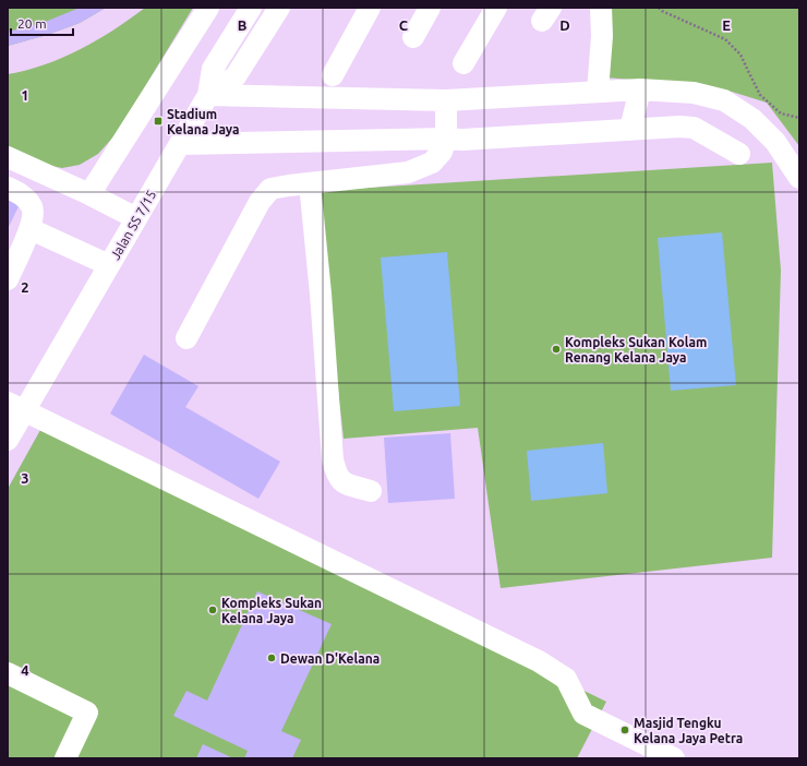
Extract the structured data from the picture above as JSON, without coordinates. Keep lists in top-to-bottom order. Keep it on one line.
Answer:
{"streets":{"street":["Jalan SS 7/15"]},"places":{"transit":["Stadium Kelana Jaya"],"other":["Kompleks Sukan Kolam Renang Kelana Jaya","Kompleks Sukan Kelana Jaya","Dewan D'Kelana","Masjid Tengku Kelana Jaya Petra"]},"scale_bar":"20 m","grid":{"columns":["B","C","D","E"],"rows":["1","2","3","4"]}}
